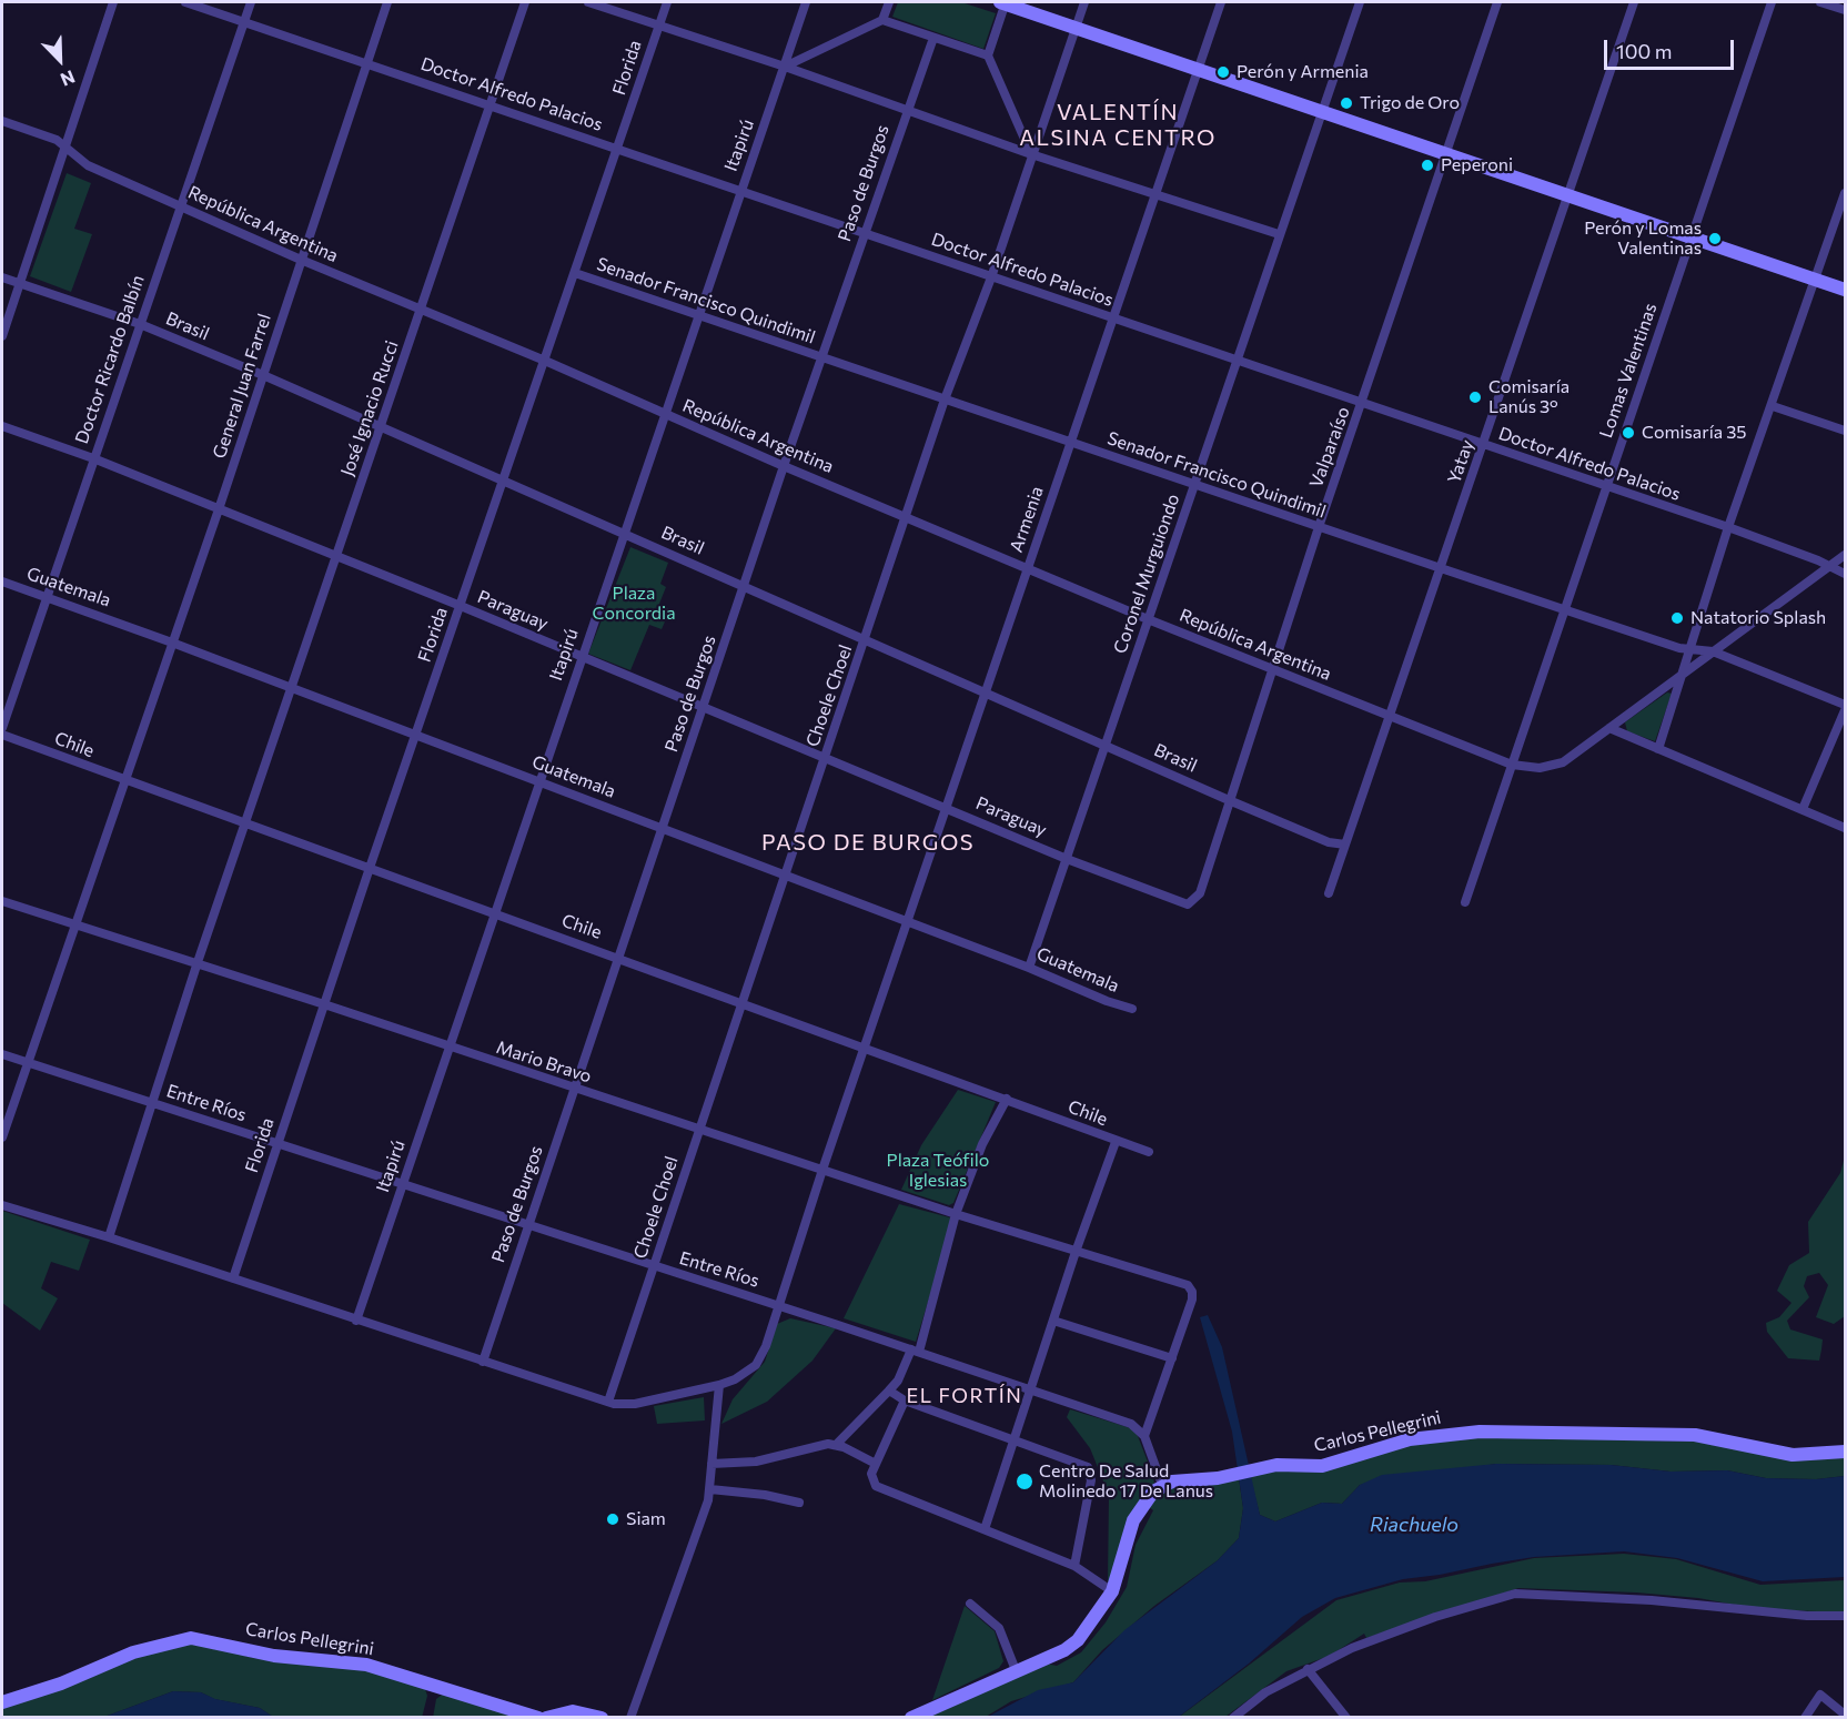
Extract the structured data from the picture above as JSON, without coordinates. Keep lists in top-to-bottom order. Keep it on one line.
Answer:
{"streets":{"street":["Florida","Doctor Alfredo Palacios","Itapirú","Paso de Burgos","República Argentina","Senador Francisco Quindimil","Brasil","Doctor Ricardo Balbín","Lomas Valentinas","General Juan Farrel","José Ignacio Rucci","Valparaíso","Yatay","Armenia","Coronel Murguiondo","Guatemala","Paraguay","Choele Choel","Chile","Mario Bravo","Entre Ríos","Carlos Pellegrini"]},"crossings":[["Florida","Doctor Alfredo Palacios"],["Florida","República Argentina"],["Florida","Senador Francisco Quindimil"],["Florida","Brasil"],["Florida","Armenia"],["Florida","Guatemala"],["Florida","Paraguay"],["Florida","Chile"],["Florida","Mario Bravo"],["Florida","Entre Ríos"],["Doctor Alfredo Palacios","Itapirú"],["Doctor Alfredo Palacios","Paso de Burgos"],["Doctor Alfredo Palacios","República Argentina"],["Doctor Alfredo Palacios","Doctor Ricardo Balbín"],["Doctor Alfredo Palacios","Lomas Valentinas"],["Doctor Alfredo Palacios","General Juan Farrel"],["Doctor Alfredo Palacios","José Ignacio Rucci"],["Doctor Alfredo Palacios","Valparaíso"],["Doctor Alfredo Palacios","Yatay"],["Doctor Alfredo Palacios","Armenia"],["Doctor Alfredo Palacios","Coronel Murguiondo"],["Doctor Alfredo Palacios","Choele Choel"],["Itapirú","República Argentina"],["Itapirú","Senador Francisco Quindimil"],["Itapirú","Brasil"],["Itapirú","Armenia"],["Itapirú","Guatemala"],["Itapirú","Paraguay"],["Itapirú","Chile"],["Itapirú","Mario Bravo"],["Itapirú","Entre Ríos"],["Paso de Burgos","República Argentina"],["Paso de Burgos","Senador Francisco Quindimil"],["Paso de Burgos","Brasil"],["Paso de Burgos","Armenia"],["Paso de Burgos","Guatemala"],["Paso de Burgos","Paraguay"],["Paso de Burgos","Chile"],["Paso de Burgos","Mario Bravo"],["Paso de Burgos","Entre Ríos"],["República Argentina","Senador Francisco Quindimil"],["República Argentina","Doctor Ricardo Balbín"],["República Argentina","Lomas Valentinas"],["República Argentina","General Juan Farrel"],["República Argentina","José Ignacio Rucci"],["República Argentina","Valparaíso"],["República Argentina","Yatay"],["República Argentina","Armenia"],["República Argentina","Coronel Murguiondo"],["República Argentina","Choele Choel"],["Senador Francisco Quindimil","Lomas Valentinas"],["Senador Francisco Quindimil","Valparaíso"],["Senador Francisco Quindimil","Yatay"],["Senador Francisco Quindimil","Armenia"],["Senador Francisco Quindimil","Coronel Murguiondo"],["Senador Francisco Quindimil","Choele Choel"],["Brasil","Doctor Ricardo Balbín"],["Brasil","General Juan Farrel"],["Brasil","José Ignacio Rucci"],["Brasil","Valparaíso"],["Brasil","Yatay"],["Brasil","Armenia"],["Brasil","Coronel Murguiondo"],["Brasil","Choele Choel"],["Doctor Ricardo Balbín","Guatemala"],["Doctor Ricardo Balbín","Paraguay"],["General Juan Farrel","Guatemala"],["General Juan Farrel","Paraguay"],["General Juan Farrel","Chile"],["General Juan Farrel","Mario Bravo"],["General Juan Farrel","Entre Ríos"],["José Ignacio Rucci","Armenia"],["José Ignacio Rucci","Guatemala"],["José Ignacio Rucci","Paraguay"],["José Ignacio Rucci","Chile"],["José Ignacio Rucci","Mario Bravo"],["José Ignacio Rucci","Entre Ríos"],["Valparaíso","Paraguay"],["Armenia","Guatemala"],["Armenia","Paraguay"],["Armenia","Choele Choel"],["Armenia","Chile"],["Armenia","Mario Bravo"],["Armenia","Entre Ríos"],["Coronel Murguiondo","Guatemala"],["Coronel Murguiondo","Paraguay"],["Guatemala","Choele Choel"],["Paraguay","Choele Choel"],["Choele Choel","Chile"],["Choele Choel","Mario Bravo"],["Choele Choel","Entre Ríos"]],"districts":["VALENTÍN ALSINA CENTRO","PASO DE BURGOS","EL FORTÍN"],"water":["Riachuelo"],"parks":["Plaza Concordia","Plaza Teófilo Iglesias"],"places":["Perón y Armenia","Trigo de Oro","Peperoni","Perón y Lomas Valentinas","Comisaría Lanús 3°","Comisaría 35","Natatorio Splash","Centro De Salud Molinedo 17 De Lanus","Siam"],"scale_bar":"100 m","north":"bottom right"}
